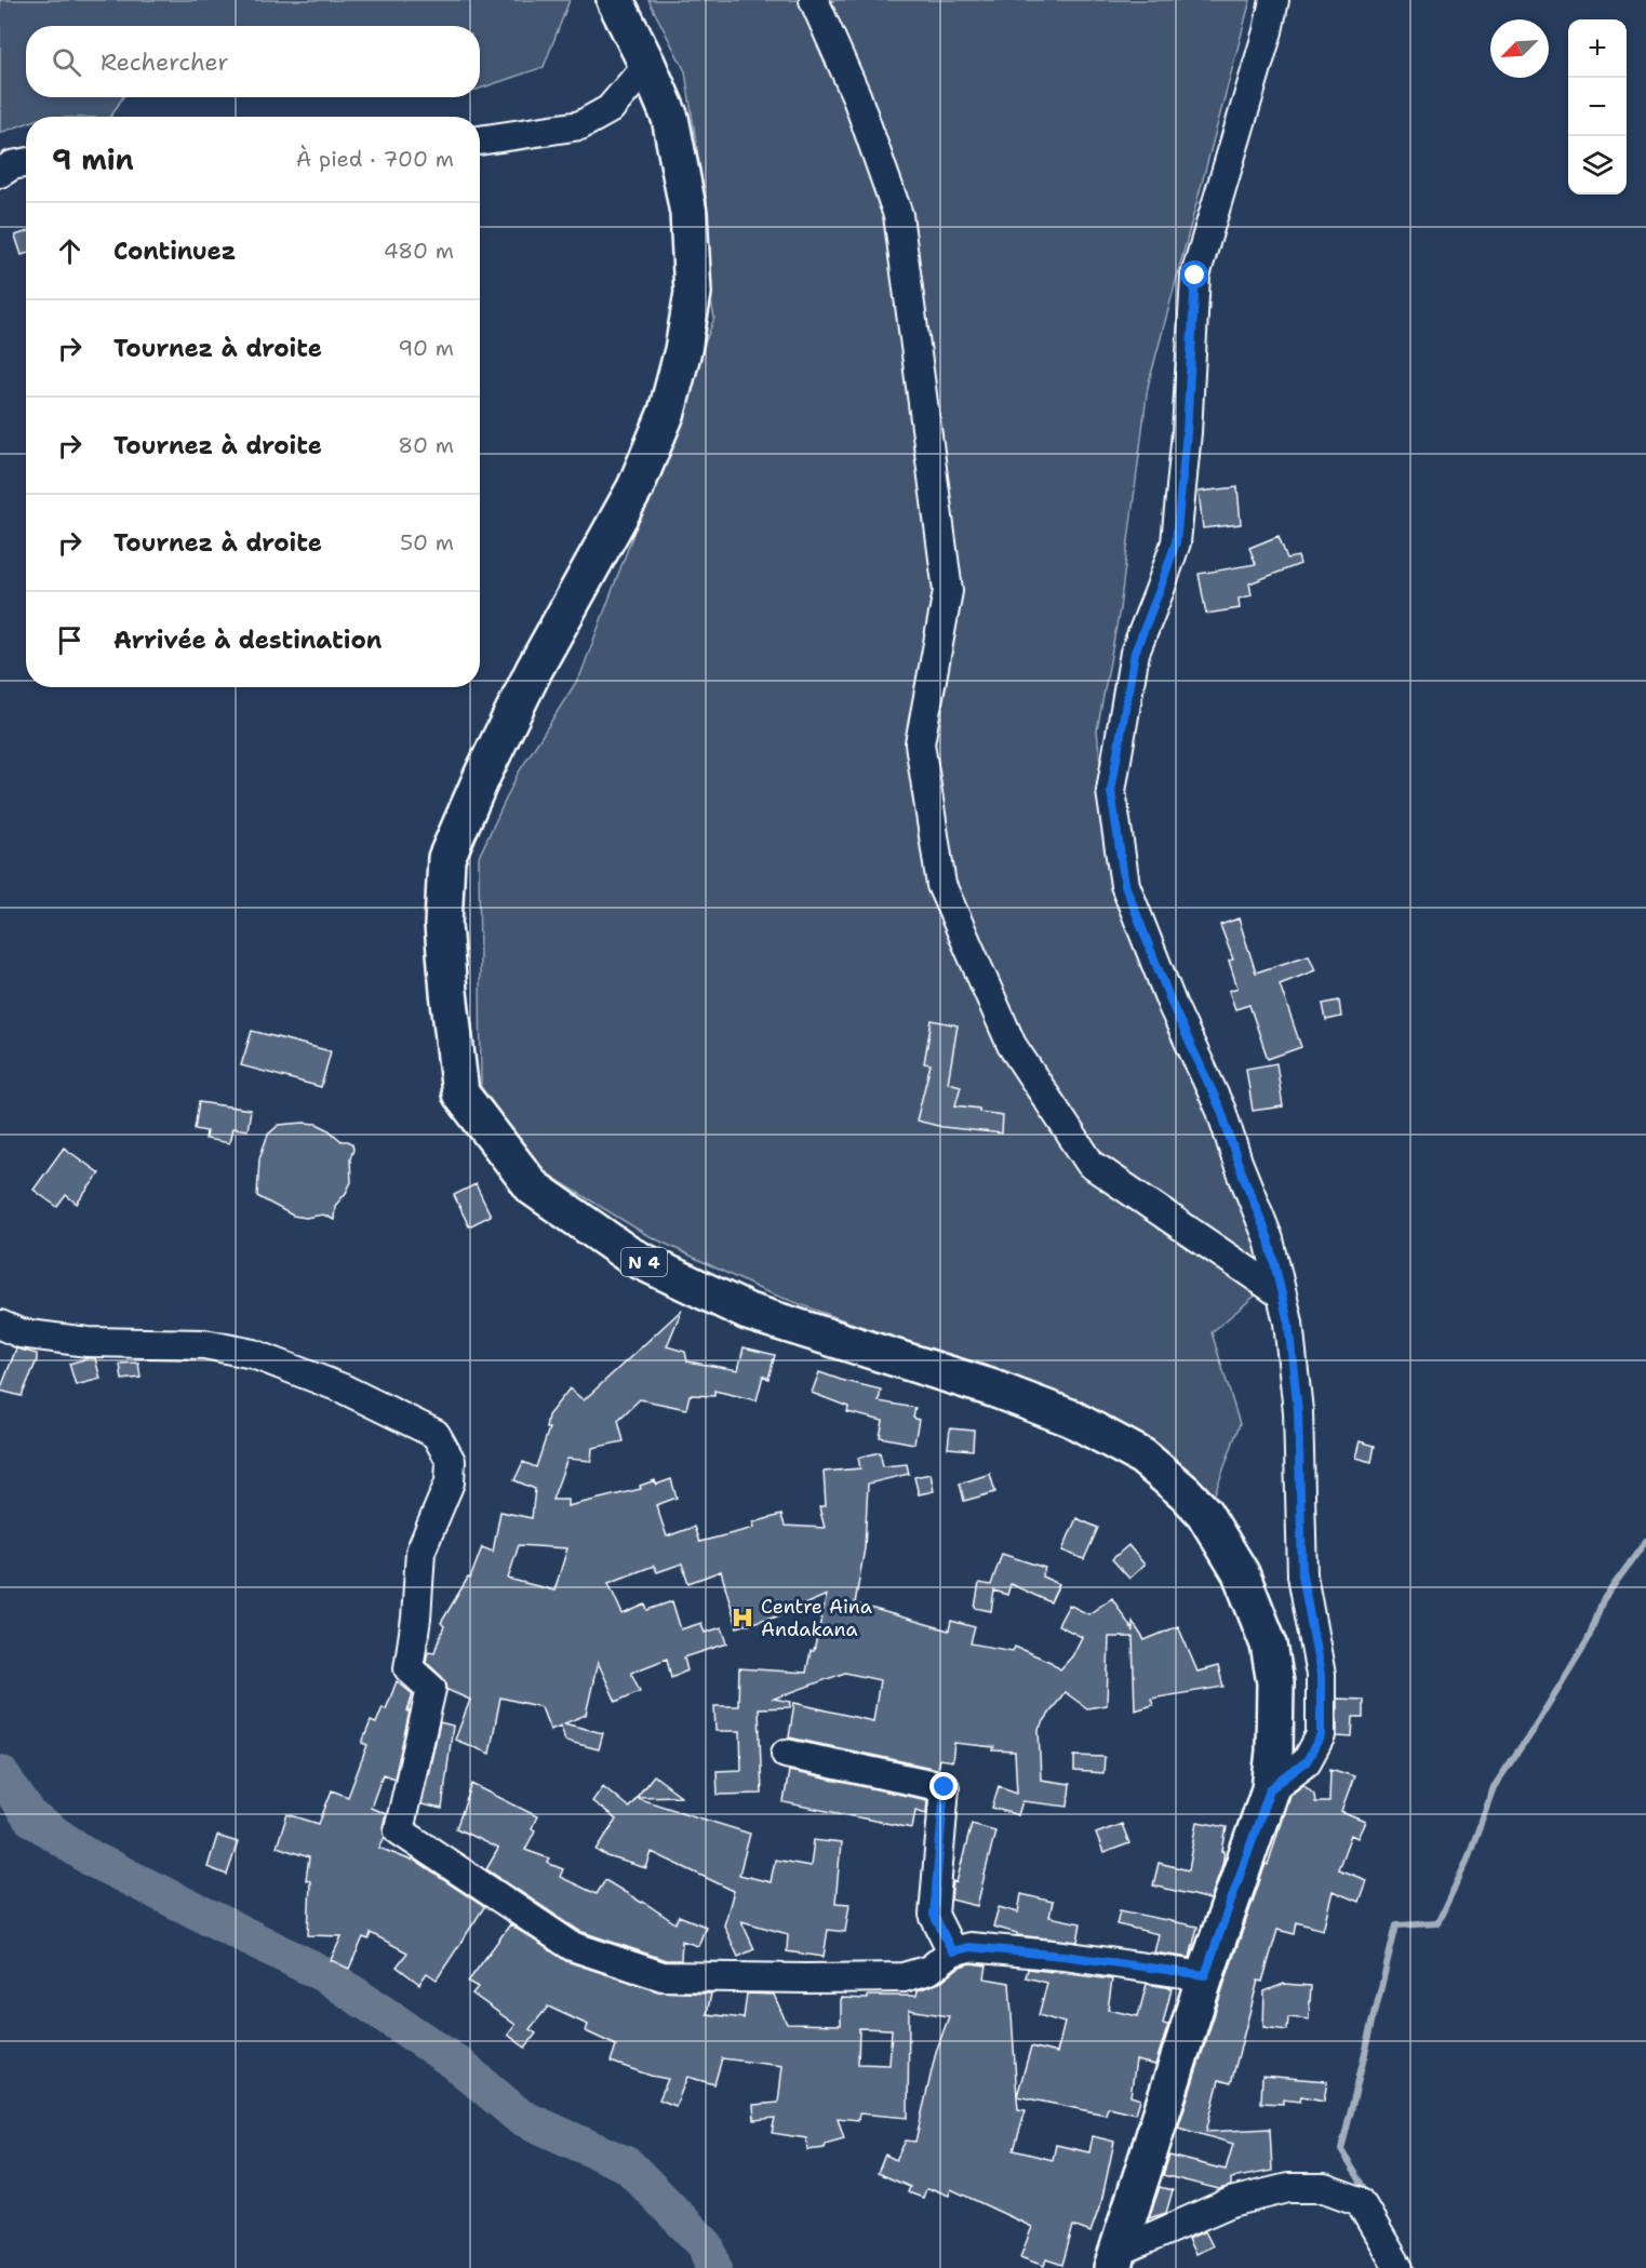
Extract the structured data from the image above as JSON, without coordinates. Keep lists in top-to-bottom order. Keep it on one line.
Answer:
{"streets":{"main road":["N 4"]},"places":{"hospital":["Centre Aina Andakana"]},"north":"bottom left","page":{"map_buttons":["+","−"],"search":"Rechercher","heading":["9 min","À pied · 700 m"],"list":[["Continuez","480 m"],["Tournez à droite","90 m"],["Tournez à droite","80 m"],["Tournez à droite","50 m"],"Arrivée à destination"]}}
